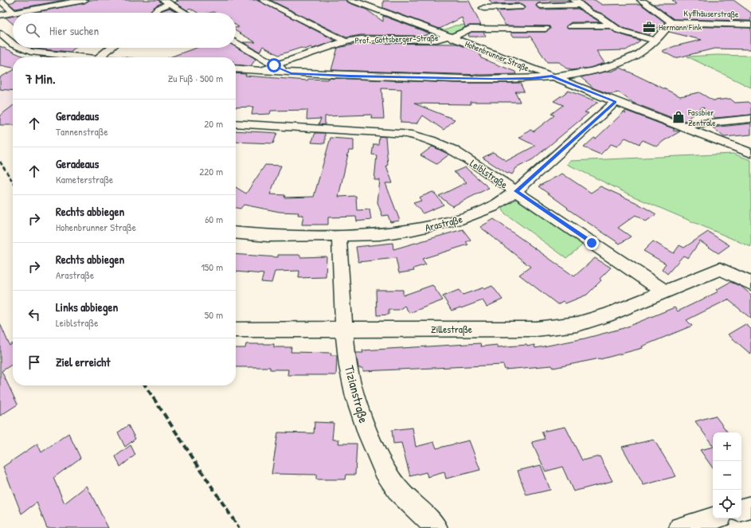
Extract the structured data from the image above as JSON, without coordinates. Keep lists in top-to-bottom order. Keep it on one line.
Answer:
{"streets":{"street":["Kyffhäuserstraße","Prof.-Göttsberger-Straße","Hohenbrunner Straße","Leiblstraße","Arastraße","Zillestraße","Tizianstraße"]},"crossings":[["Prof.-Göttsberger-Straße","Hohenbrunner Straße"],["Hohenbrunner Straße","Arastraße"],["Leiblstraße","Arastraße"],["Leiblstraße","Zillestraße"],["Arastraße","Tizianstraße"],["Zillestraße","Tizianstraße"]],"places":{"office":["Hermann Fink"],"shop":["Fassbier Zentrale"]},"page":{"search":"Hier suchen","heading":["7 Min.","Zu Fuß · 500 m"],"list":[["Geradeaus","Tannenstraße","20 m"],["Geradeaus","Kameterstraße","220 m"],["Rechts abbiegen","Hohenbrunner Straße","60 m"],["Rechts abbiegen","Arastraße","150 m"],["Links abbiegen","Leiblstraße","50 m"],"Ziel erreicht"],"map_buttons":["+","−"]}}
